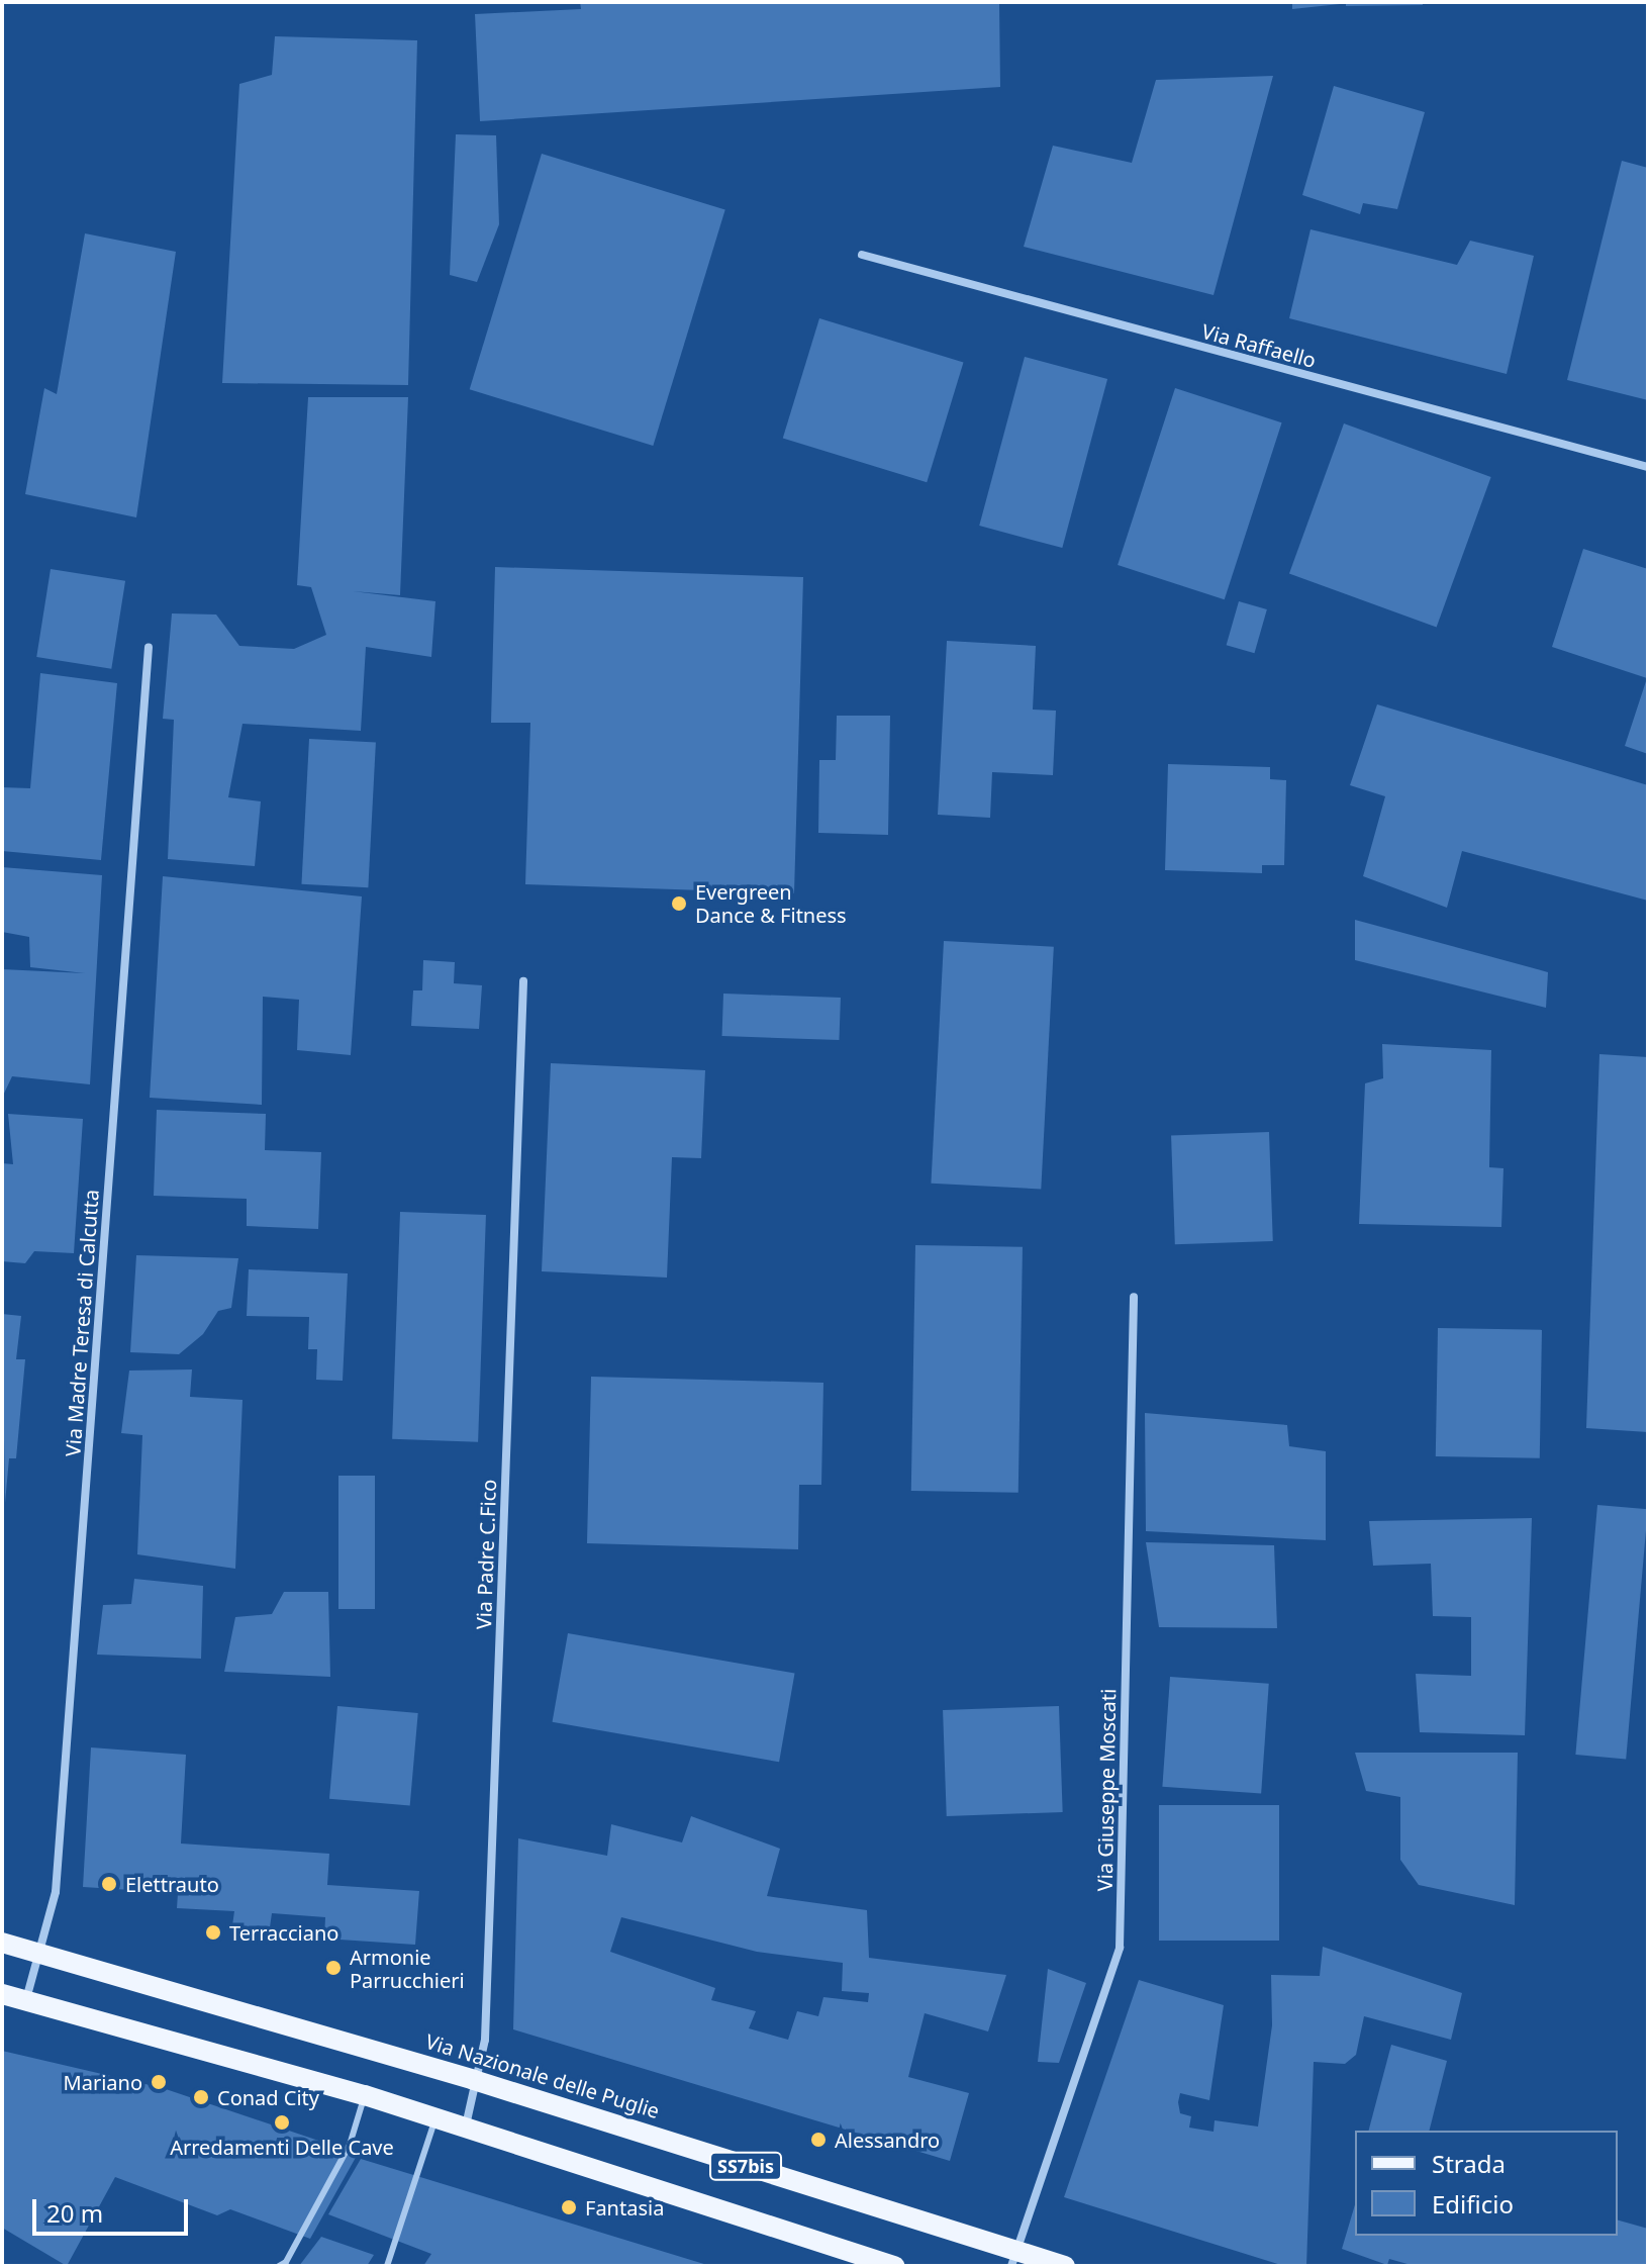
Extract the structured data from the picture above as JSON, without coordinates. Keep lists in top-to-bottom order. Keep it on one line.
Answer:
{"streets":{"main road":["Via Nazionale delle Puglie","SS7bis"],"street":["Via Raffaello","Via Madre Teresa di Calcutta","Via Padre C.Fico","Via Giuseppe Moscati"]},"crossings":[["Via Madre Teresa di Calcutta","Via Nazionale delle Puglie"],["Via Madre Teresa di Calcutta","SS7bis"],["Via Padre C.Fico","Via Nazionale delle Puglie"],["Via Padre C.Fico","SS7bis"],["Via Giuseppe Moscati","Via Nazionale delle Puglie"]],"places":["Evergreen Dance & Fitness","Elettrauto","Terracciano","Armonie Parrucchieri","Mariano","Conad City","Arredamenti Delle Cave","Alessandro","Fantasia"],"legend":["Strada","Edificio"],"scale_bar":"20 m"}
